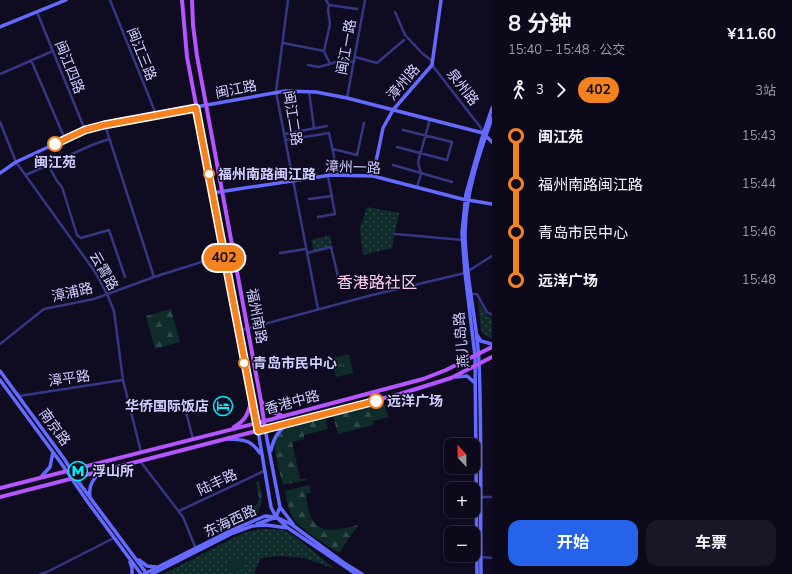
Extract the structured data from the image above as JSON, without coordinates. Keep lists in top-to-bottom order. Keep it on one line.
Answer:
{"streets":{"main road":["漳州路","泉州路","闽江路","漳州一路","福州南路","燕儿岛路","香港中路","南京路","东海西路"],"street":["闽江一路","闽江三路","闽江四路","闽江二路","云霄路","漳浦路","漳平路","陆丰路"]},"crossings":[["闽江一路","闽江路"],["闽江三路","闽江路"],["闽江四路","闽江路"],["漳州路","泉州路"],["漳州路","闽江路"],["漳州路","漳州一路"],["泉州路","闽江路"],["泉州路","燕儿岛路"],["闽江路","闽江二路"],["闽江路","云霄路"],["闽江路","福州南路"],["闽江路","燕儿岛路"],["闽江二路","漳州一路"],["漳州一路","福州南路"],["漳州一路","燕儿岛路"],["云霄路","漳浦路"],["云霄路","漳平路"],["云霄路","香港中路"],["福州南路","香港中路"],["福州南路","陆丰路"],["福州南路","东海西路"],["燕儿岛路","香港中路"],["漳平路","南京路"],["香港中路","南京路"],["南京路","东海西路"]],"districts":["香港路社区"],"places":{"other":["闽江苑","福州南路闽江路","青岛市民中心","远洋广场"],"hotel":["华侨国际饭店"],"metro station":["浮山所"]},"lines":["bus line 402"],"north":"top","page":{"on_map":"402","heading":["8 分钟","15:40 – 15:48 · 公交","¥11.60"],"legs":["3","402","3站"],"list":[{"name":"闽江苑","value":"15:43"},{"name":"福州南路闽江路","value":"15:44"},{"name":"青岛市民中心","value":"15:46"},{"name":"远洋广场","value":"15:48"}],"map_buttons":["+","−"],"buttons":["开始","车票"]}}
